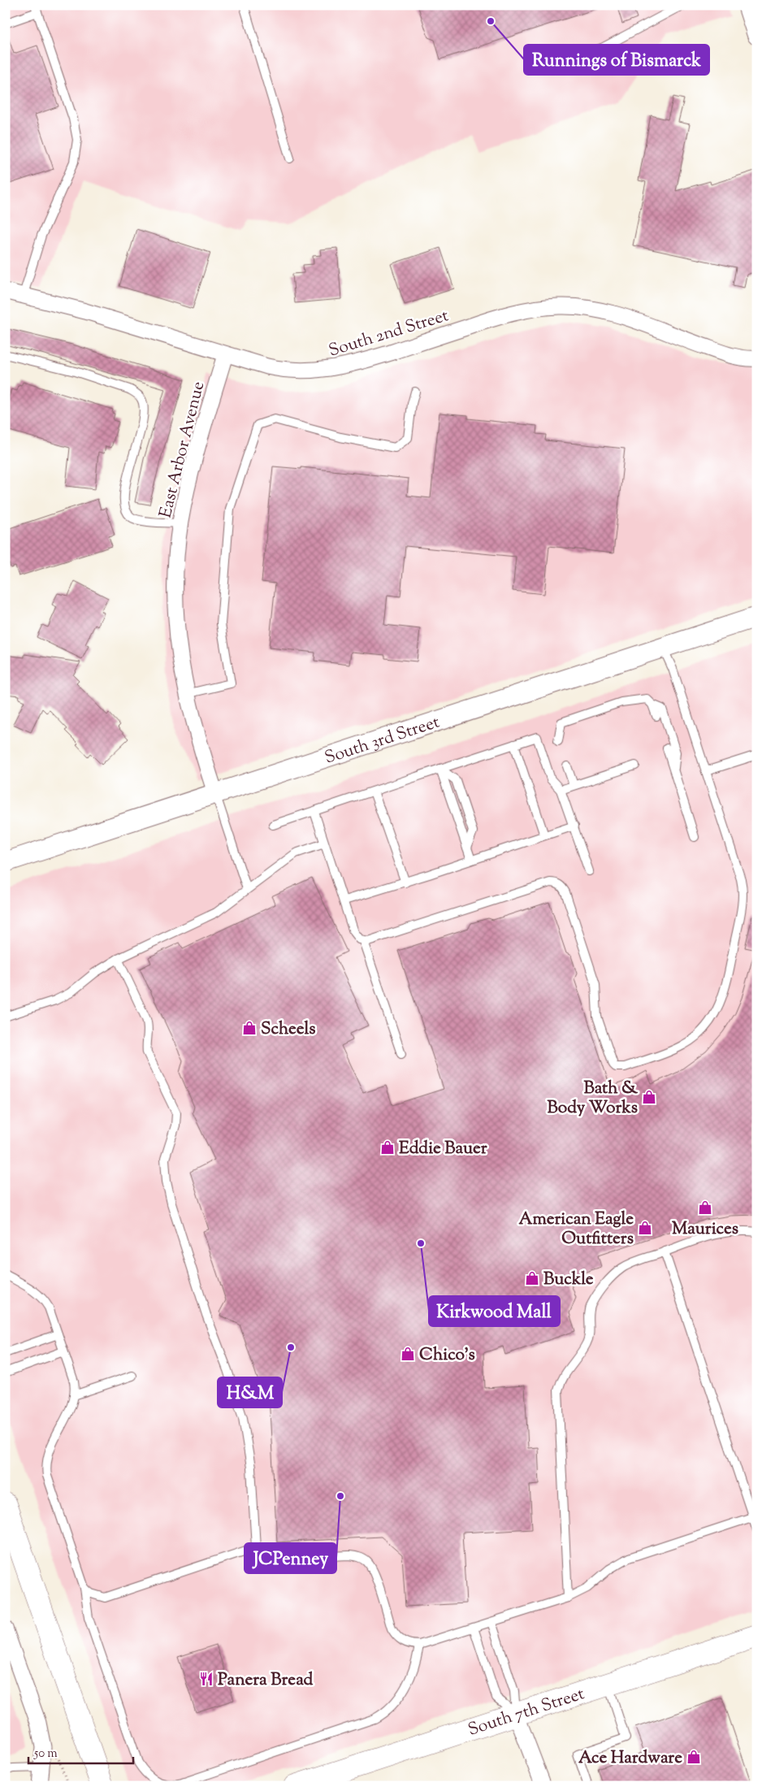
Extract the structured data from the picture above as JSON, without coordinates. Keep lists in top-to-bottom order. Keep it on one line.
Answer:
{"streets":{"main road":["South 7th Street"],"street":["South 2nd Street","East Arbor Avenue","South 3rd Street"]},"crossings":[["South 2nd Street","East Arbor Avenue"],["East Arbor Avenue","South 3rd Street"]],"places":{"other":["Runnings of Bismarck","Kirkwood Mall","H&M","JCPenney"],"shop":["Scheels","Bath & Body Works","Eddie Bauer","Maurices","American Eagle Outfitters","Buckle","Chico's","Ace Hardware"],"restaurant":["Panera Bread"]},"scale_bar":"50 m"}
